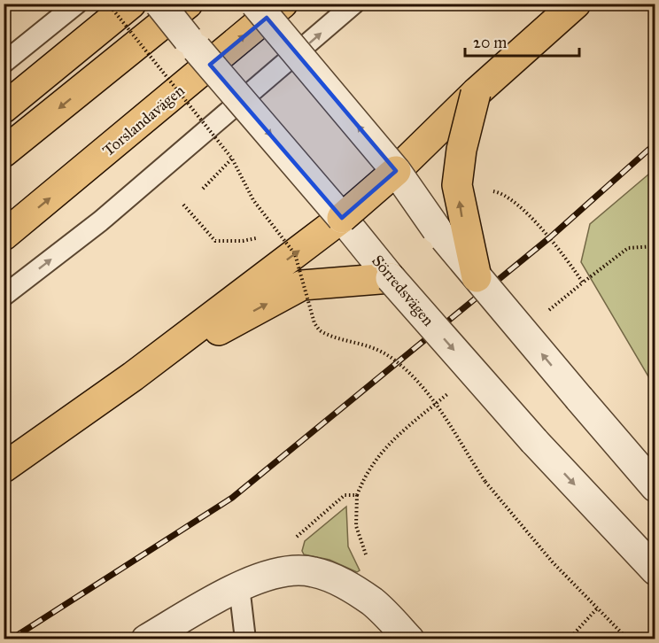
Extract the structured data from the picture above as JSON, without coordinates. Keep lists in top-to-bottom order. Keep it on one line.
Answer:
{"streets":{"main road":["Torslandavägen"],"street":["Sörredsvägen"]},"scale_bar":"20 m"}
